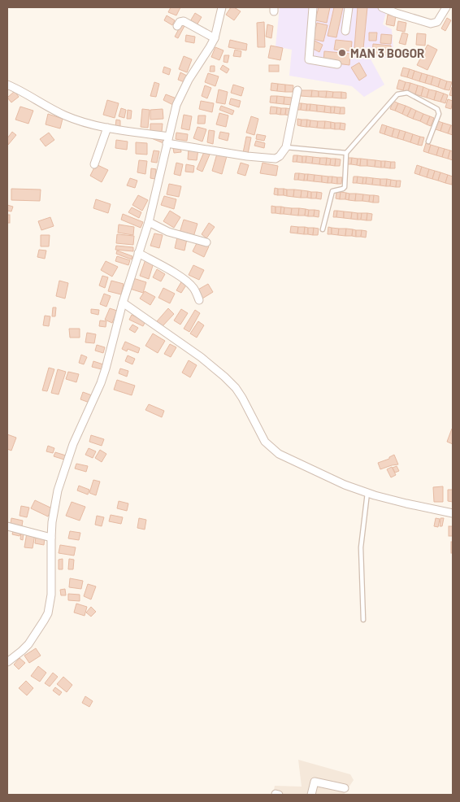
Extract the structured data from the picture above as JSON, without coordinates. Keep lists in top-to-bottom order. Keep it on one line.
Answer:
{"places":["MAN 3 BOGOR"]}
